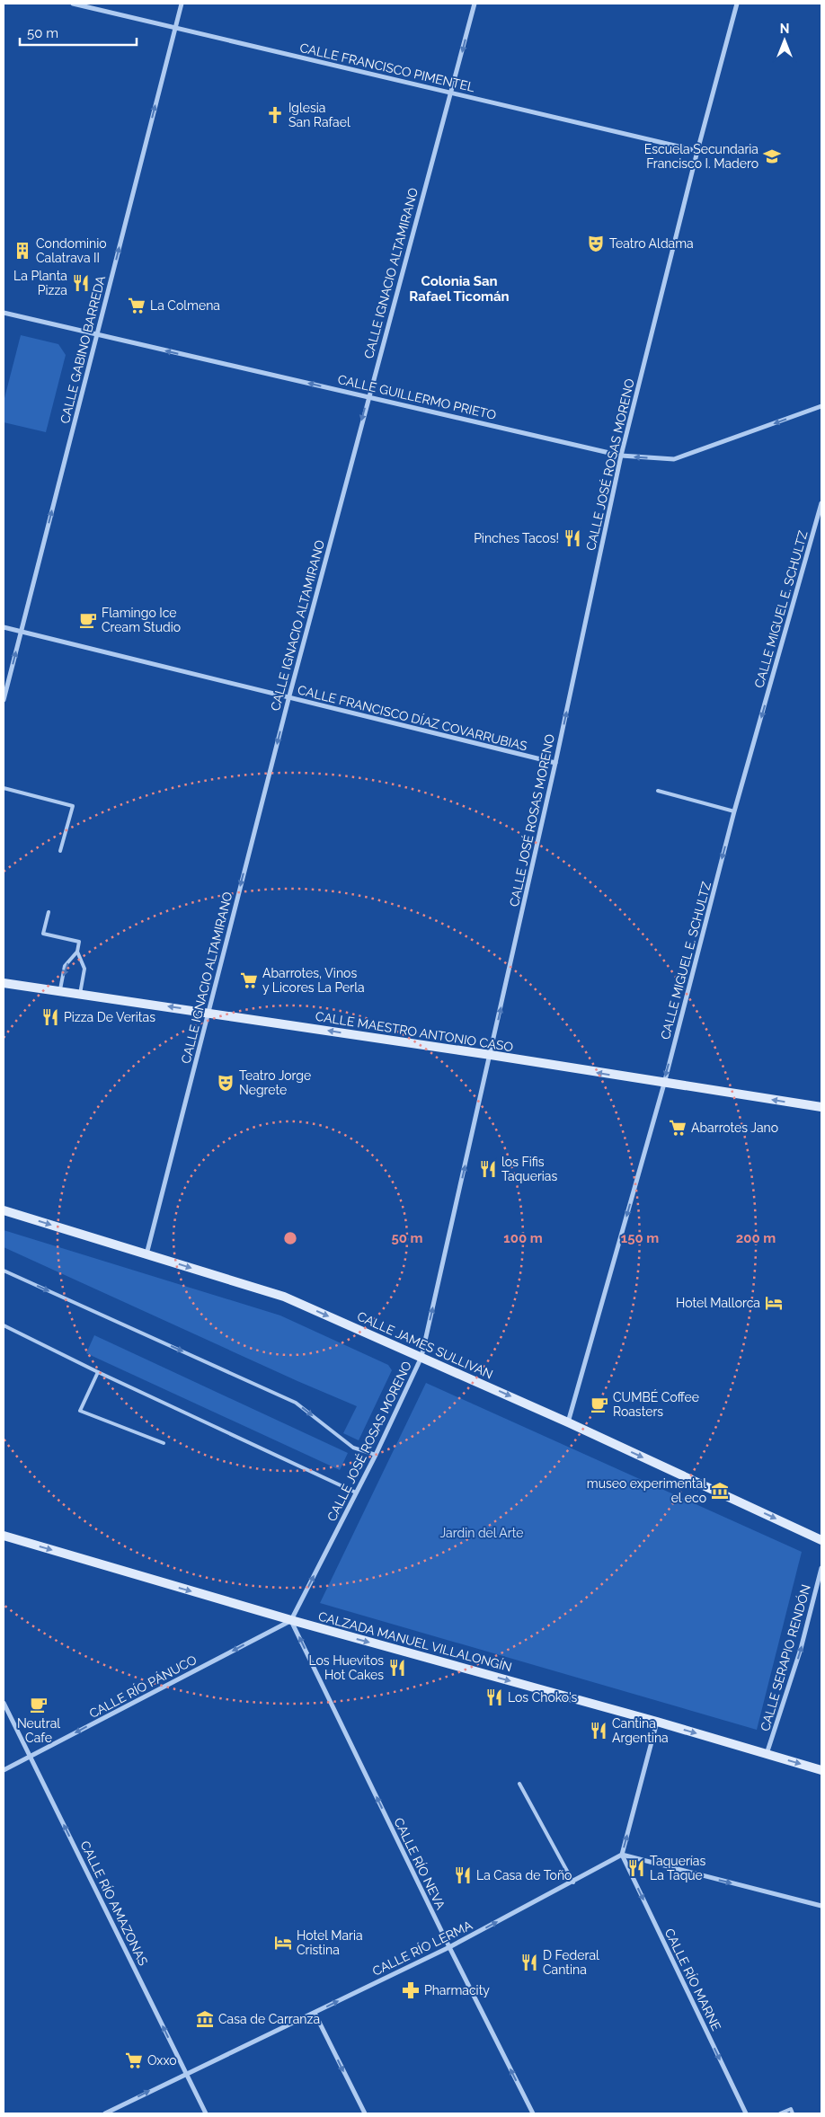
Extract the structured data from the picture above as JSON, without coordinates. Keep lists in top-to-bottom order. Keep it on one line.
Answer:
{"streets":{"main road":["CALLE MAESTRO ANTONIO CASO","CALLE JAMES SULLIVAN","CALZADA MANUEL VILLALONGÍN"],"street":["CALLE FRANCISCO PIMENTEL","CALLE IGNACIO ALTAMIRANO","CALLE GABINO BARREDA","CALLE GUILLERMO PRIETO","CALLE JOSÉ ROSAS MORENO","CALLE MIGUEL E. SCHULTZ","CALLE FRANCISCO DÍAZ COVARRUBIAS","CALLE SERAPIO RENDÓN","CALLE RÍO PÁNUCO","CALLE RÍO NEVA","CALLE RÍO AMAZONAS","CALLE RÍO LERMA","CALLE RÍO MARNE"]},"crossings":[["CALLE FRANCISCO PIMENTEL","CALLE IGNACIO ALTAMIRANO"],["CALLE FRANCISCO PIMENTEL","CALLE GABINO BARREDA"],["CALLE FRANCISCO PIMENTEL","CALLE JOSÉ ROSAS MORENO"],["CALLE IGNACIO ALTAMIRANO","CALLE GUILLERMO PRIETO"],["CALLE IGNACIO ALTAMIRANO","CALLE FRANCISCO DÍAZ COVARRUBIAS"],["CALLE IGNACIO ALTAMIRANO","CALLE MAESTRO ANTONIO CASO"],["CALLE IGNACIO ALTAMIRANO","CALLE JAMES SULLIVAN"],["CALLE GABINO BARREDA","CALLE GUILLERMO PRIETO"],["CALLE GABINO BARREDA","CALLE FRANCISCO DÍAZ COVARRUBIAS"],["CALLE GUILLERMO PRIETO","CALLE JOSÉ ROSAS MORENO"],["CALLE JOSÉ ROSAS MORENO","CALLE FRANCISCO DÍAZ COVARRUBIAS"],["CALLE JOSÉ ROSAS MORENO","CALLE MAESTRO ANTONIO CASO"],["CALLE JOSÉ ROSAS MORENO","CALLE JAMES SULLIVAN"],["CALLE JOSÉ ROSAS MORENO","CALZADA MANUEL VILLALONGÍN"],["CALLE JOSÉ ROSAS MORENO","CALLE RÍO PÁNUCO"],["CALLE JOSÉ ROSAS MORENO","CALLE RÍO NEVA"],["CALLE MIGUEL E. SCHULTZ","CALLE MAESTRO ANTONIO CASO"],["CALLE MIGUEL E. SCHULTZ","CALLE JAMES SULLIVAN"],["CALZADA MANUEL VILLALONGÍN","CALLE SERAPIO RENDÓN"],["CALZADA MANUEL VILLALONGÍN","CALLE RÍO PÁNUCO"],["CALZADA MANUEL VILLALONGÍN","CALLE RÍO NEVA"],["CALLE RÍO PÁNUCO","CALLE RÍO NEVA"],["CALLE RÍO PÁNUCO","CALLE RÍO AMAZONAS"],["CALLE RÍO NEVA","CALLE RÍO LERMA"],["CALLE RÍO AMAZONAS","CALLE RÍO LERMA"],["CALLE RÍO LERMA","CALLE RÍO MARNE"]],"one_way":["CALLE IGNACIO ALTAMIRANO","CALLE GABINO BARREDA","CALLE GUILLERMO PRIETO","CALLE JOSÉ ROSAS MORENO","CALLE MIGUEL E. SCHULTZ","CALLE MAESTRO ANTONIO CASO","CALLE JAMES SULLIVAN","CALZADA MANUEL VILLALONGÍN","CALLE SERAPIO RENDÓN","CALLE RÍO PÁNUCO","CALLE RÍO NEVA","CALLE RÍO AMAZONAS","CALLE RÍO LERMA","CALLE RÍO MARNE"],"districts":["Colonia San Rafael Ticomán"],"parks":["Jardin del Arte"],"places":{"church":["Iglesia San Rafael"],"school or university":["Escuela Secundaria Francisco I. Madero"],"theatre":["Teatro Aldama","Teatro Jorge Negrete"],"building":["Condominio Calatrava II"],"restaurant":["La Planta Pizza","Pinches Tacos!","Pizza De Veritas","los Fifis Taquerias","Los Huevitos Hot Cakes","Los Choko's","Cantina Argentina","Taquerías La Taque","La Casa de Toño","D Federal Cantina"],"supermarket":["La Colmena","Abarrotes, Vinos y Licores La Perla","Abarrotes Jano","Oxxo"],"cafe":["Flamingo Ice Cream Studio","CUMBÉ Coffee Roasters","Neutral Cafe"],"hotel":["Hotel Mallorca","Hotel Maria Cristina"],"museum":["museo experimental el eco","Casa de Carranza"],"pharmacy":["Pharmacity"]},"scale_bar":"50 m","north":"top","rings":["50 m","100 m","150 m","200 m"]}
